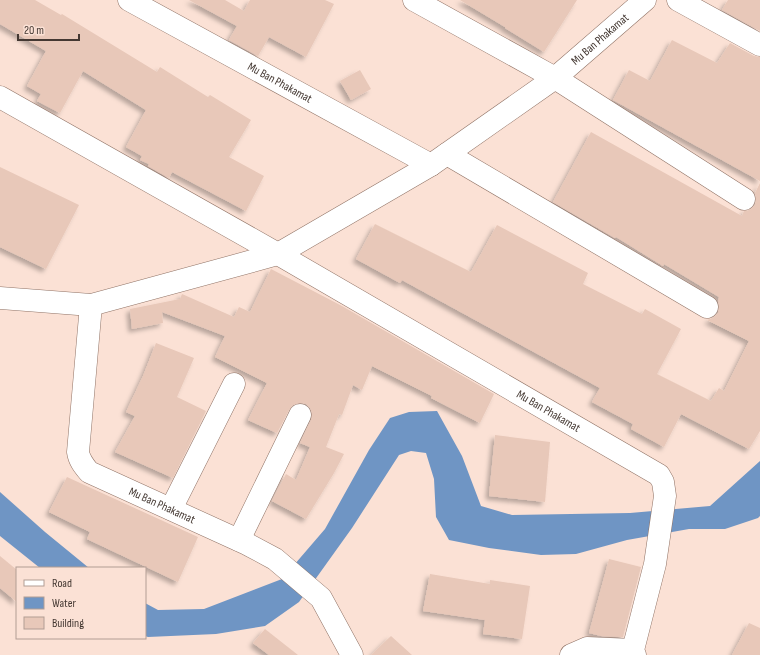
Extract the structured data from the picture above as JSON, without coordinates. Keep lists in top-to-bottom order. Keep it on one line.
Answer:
{"streets":{"street":["Mu Ban Phakamat"]},"legend":["Road","Water","Building"],"scale_bar":"20 m"}
